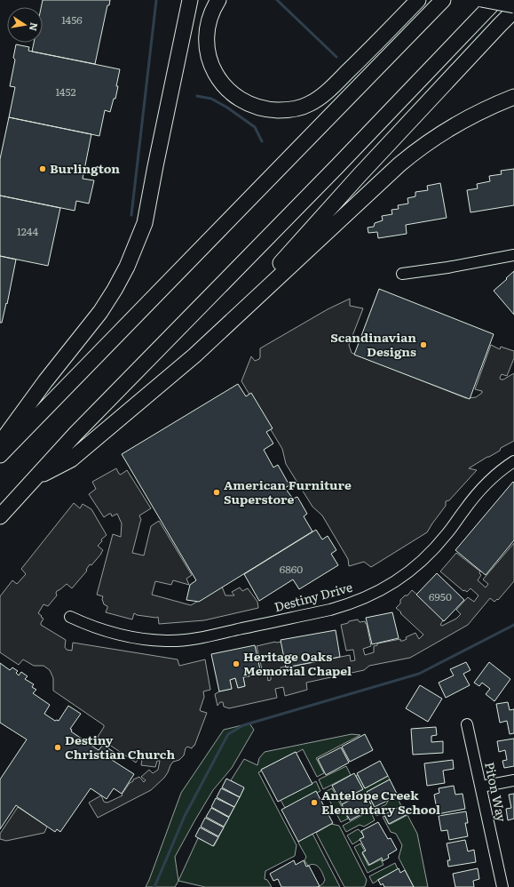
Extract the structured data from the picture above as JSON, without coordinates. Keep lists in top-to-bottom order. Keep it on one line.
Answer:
{"streets":{"street":["Destiny Drive","Piton Way"]},"places":["Burlington","Scandinavian Designs","American Furniture Superstore","Heritage Oaks Memorial Chapel","Destiny Christian Church","Antelope Creek Elementary School"],"house_numbers":["1456","1452","1244","6860","6950"],"north":"right"}
